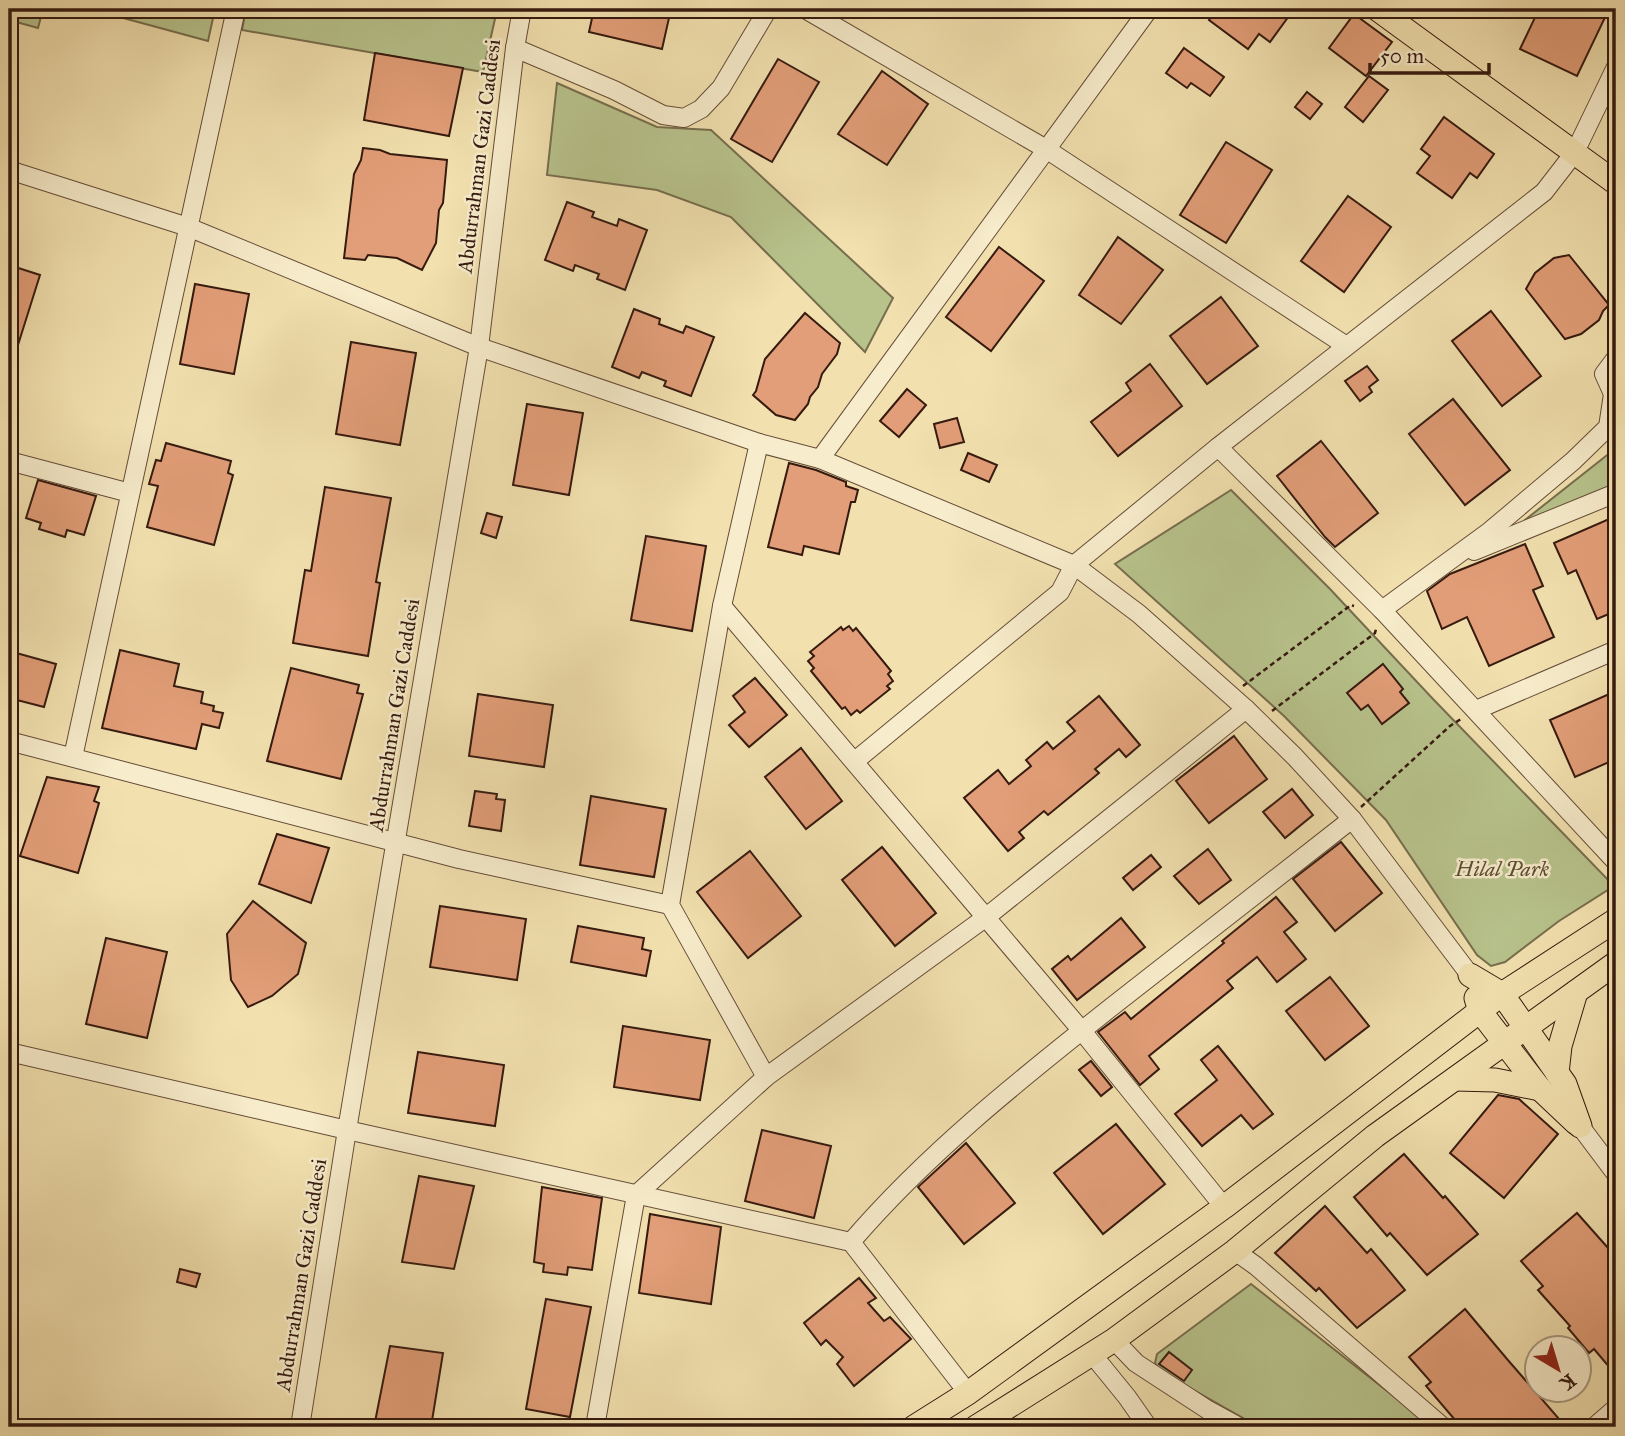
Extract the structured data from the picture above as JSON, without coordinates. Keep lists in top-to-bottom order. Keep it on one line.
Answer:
{"streets":{"street":["Abdurrahman Gazi Caddesi"]},"parks":["Hilal Park"],"scale_bar":"50 m","north":"bottom right"}
